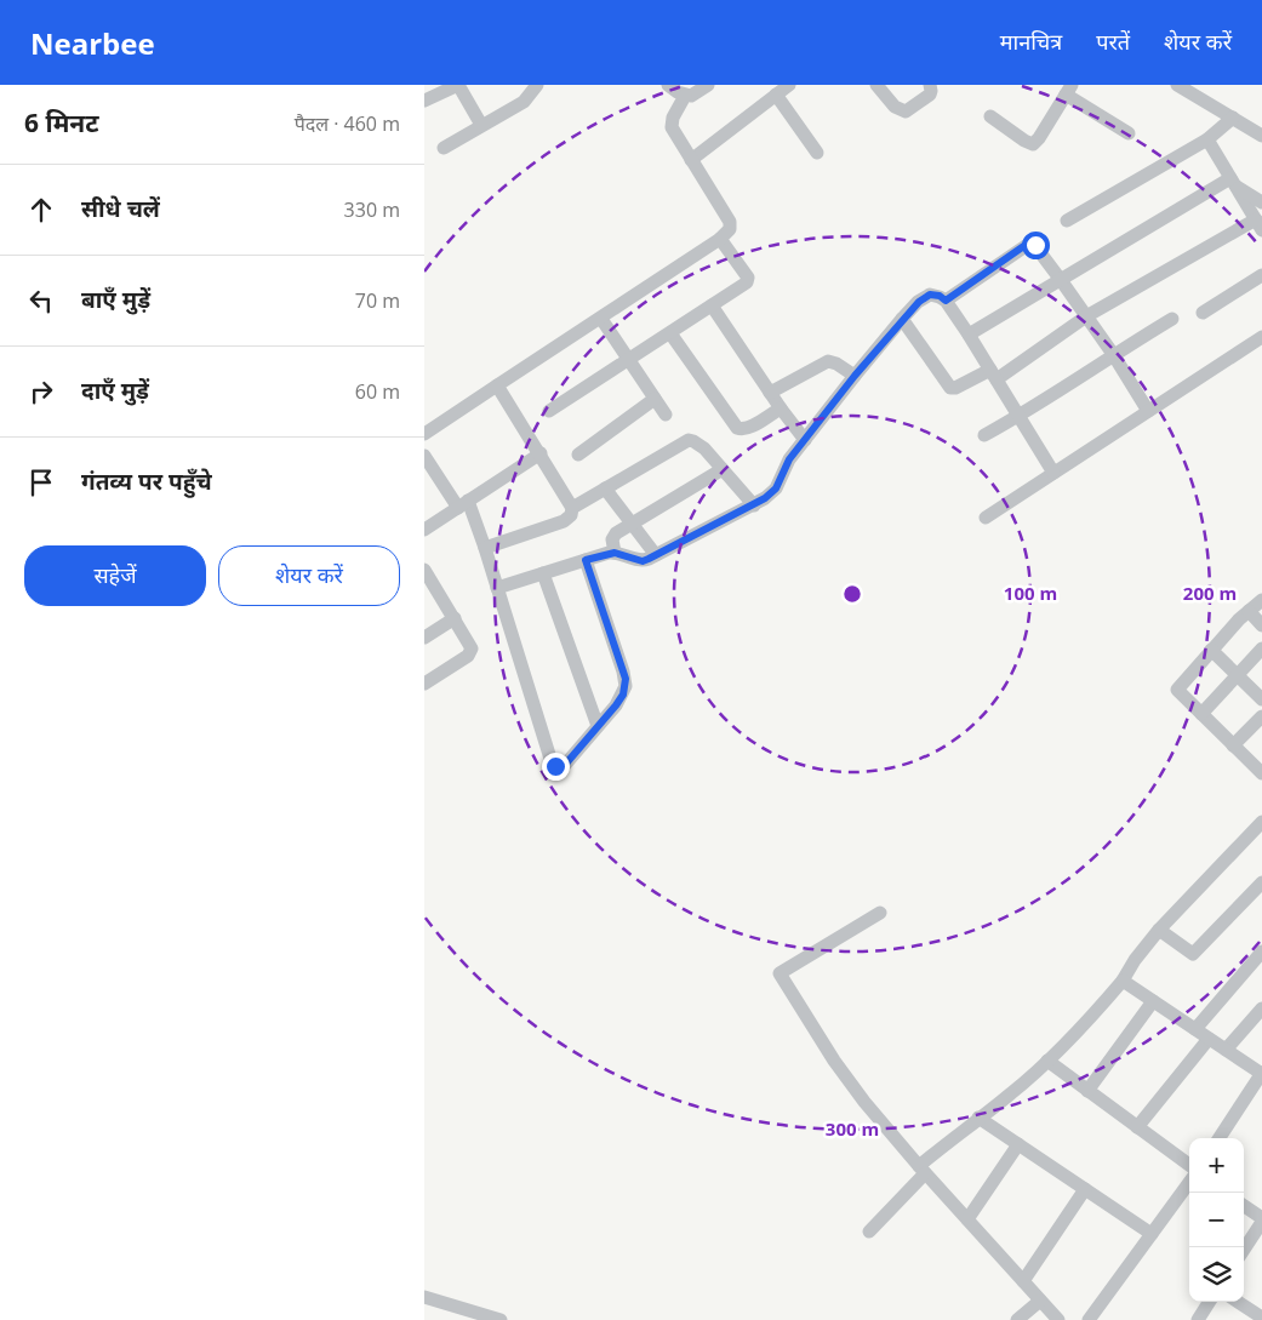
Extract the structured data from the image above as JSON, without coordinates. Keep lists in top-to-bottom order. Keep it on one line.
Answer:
{"page":{"header":"Nearbee","nav":["मानचित्र","परतें","शेयर करें"],"heading":["6 मिनट","पैदल · 460 m"],"list":[["सीधे चलें","330 m"],["बाएँ मुड़ें","70 m"],["दाएँ मुड़ें","60 m"],"गंतव्य पर पहुँचे"],"buttons":["सहेजें","शेयर करें"],"map_buttons":["+","−"]},"rings":["100 m","200 m","300 m"]}
